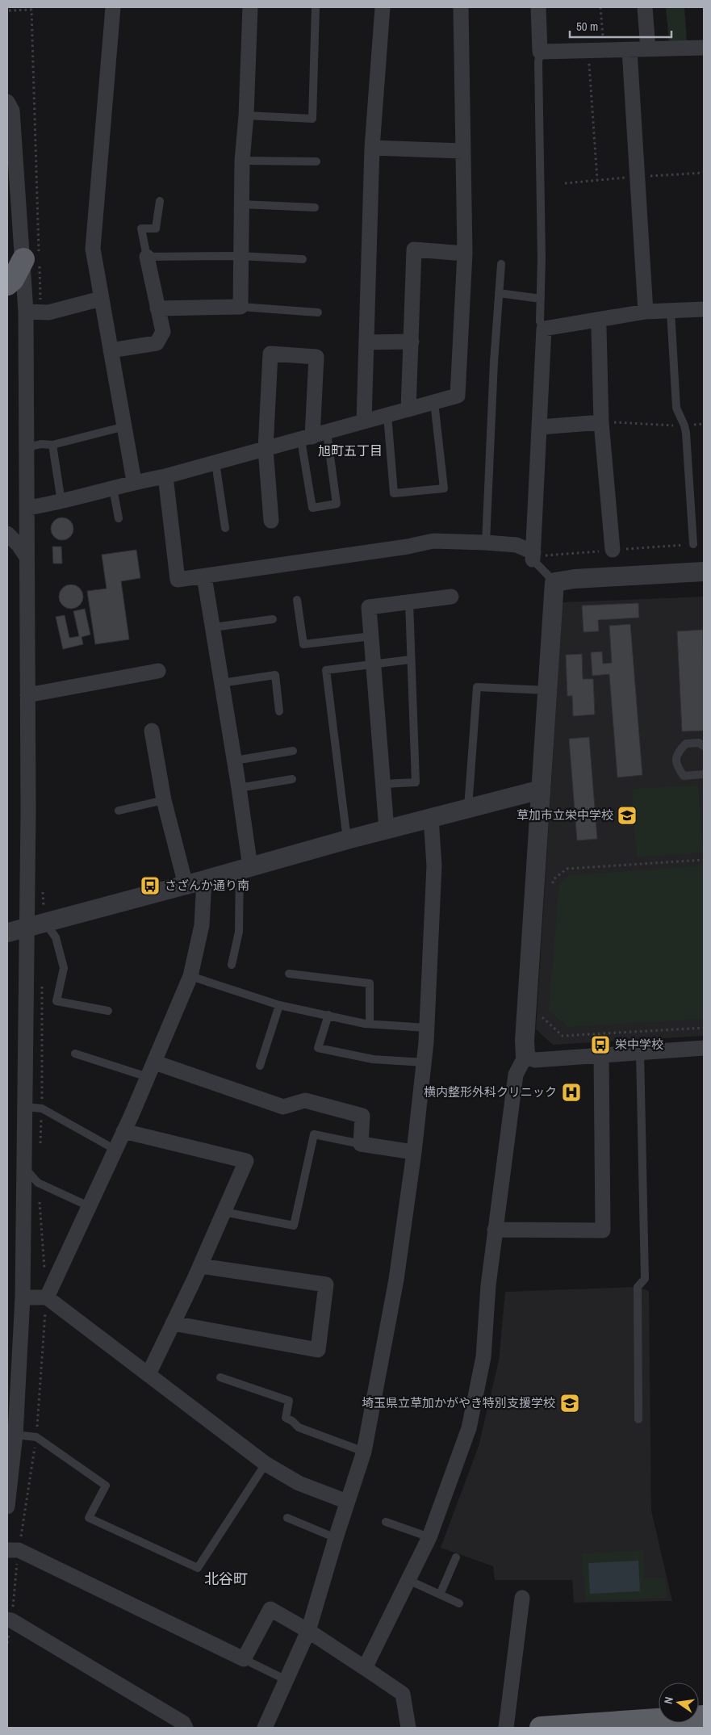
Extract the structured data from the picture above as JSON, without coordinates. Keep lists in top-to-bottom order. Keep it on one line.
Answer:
{"districts":["旭町五丁目","北谷町"],"places":{"school or university":["草加市立栄中学校","埼玉県立草加かがやき特別支援学校"],"bus stop":["さざんか通り南","栄中学校"],"hospital":["横内整形外科クリニック"]},"scale_bar":"50 m","north":"left"}
